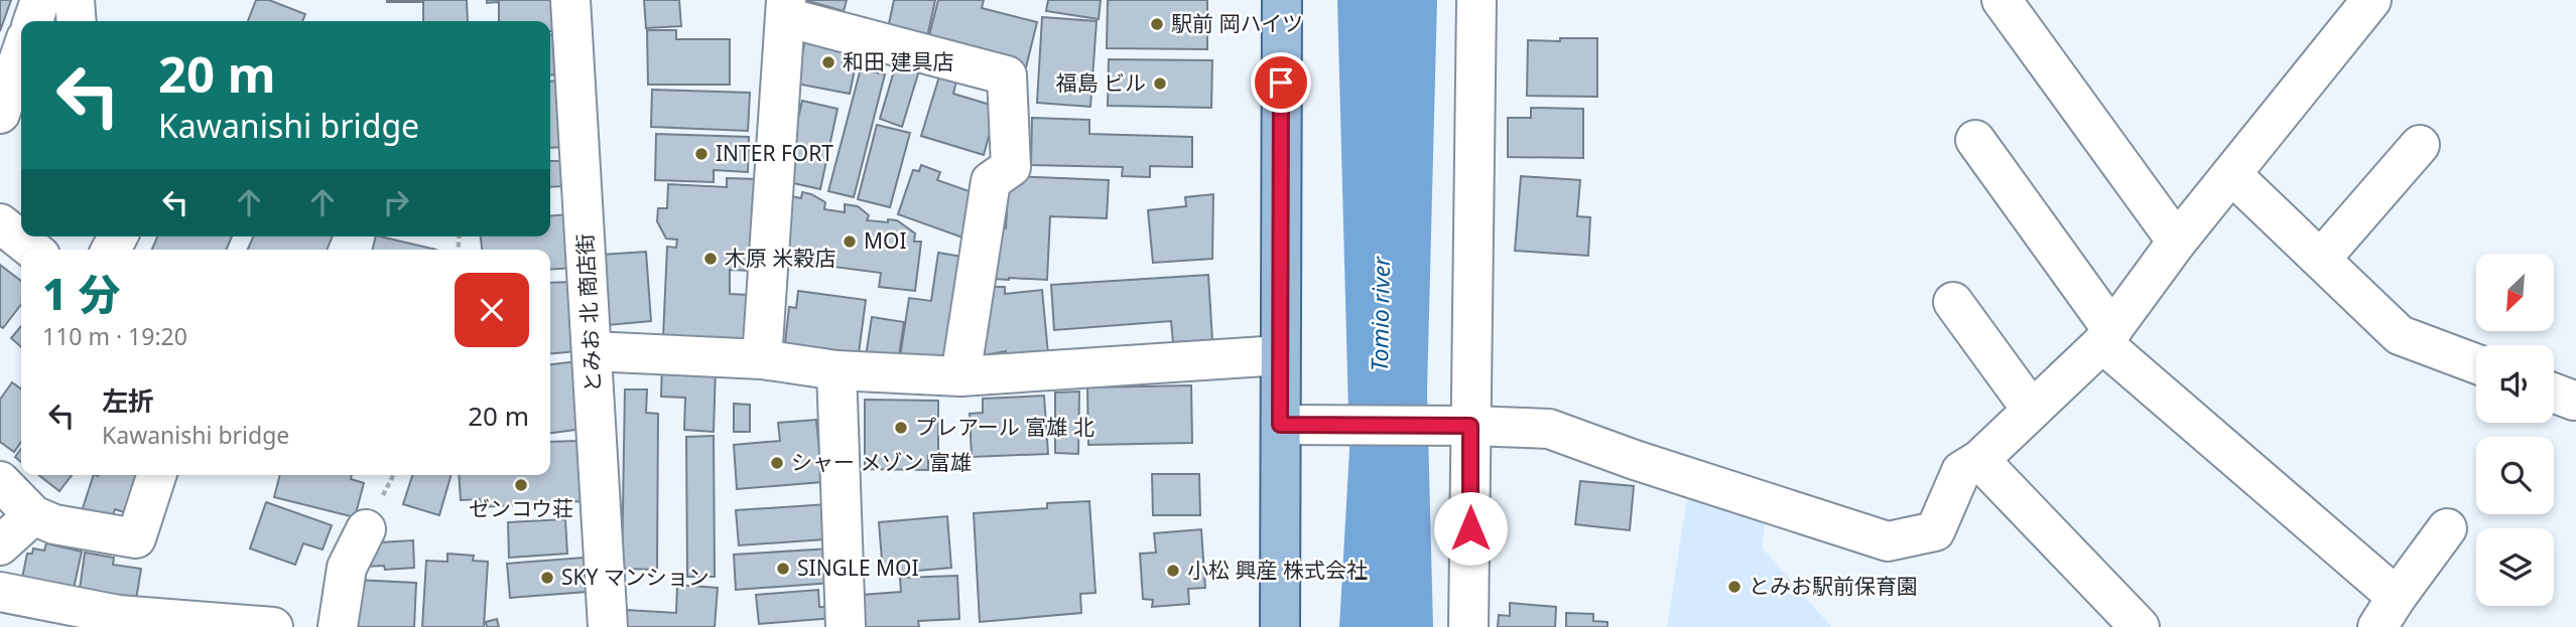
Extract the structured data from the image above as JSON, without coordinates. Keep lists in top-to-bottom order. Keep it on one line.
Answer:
{"streets":{"street":["とみお 北 商店街"]},"water":["Tomio river"],"places":["駅前 岡ハイツ","和田 建具店","福島 ビル","INTER FORT","MOI","木原 米穀店","プレアール 富雄 北","シャー メゾン 富雄","ゼンコウ荘","SINGLE MOI","小松 興産 株式会社","SKY マンション","とみお駅前保育園"],"north":"bottom left","page":{"turn":["20 m","Kawanishi bridge"],"heading":["1 分","110 m · 19:20"],"list":[{"name":"左折","note":"Kawanishi bridge","value":"20 m"}]}}
